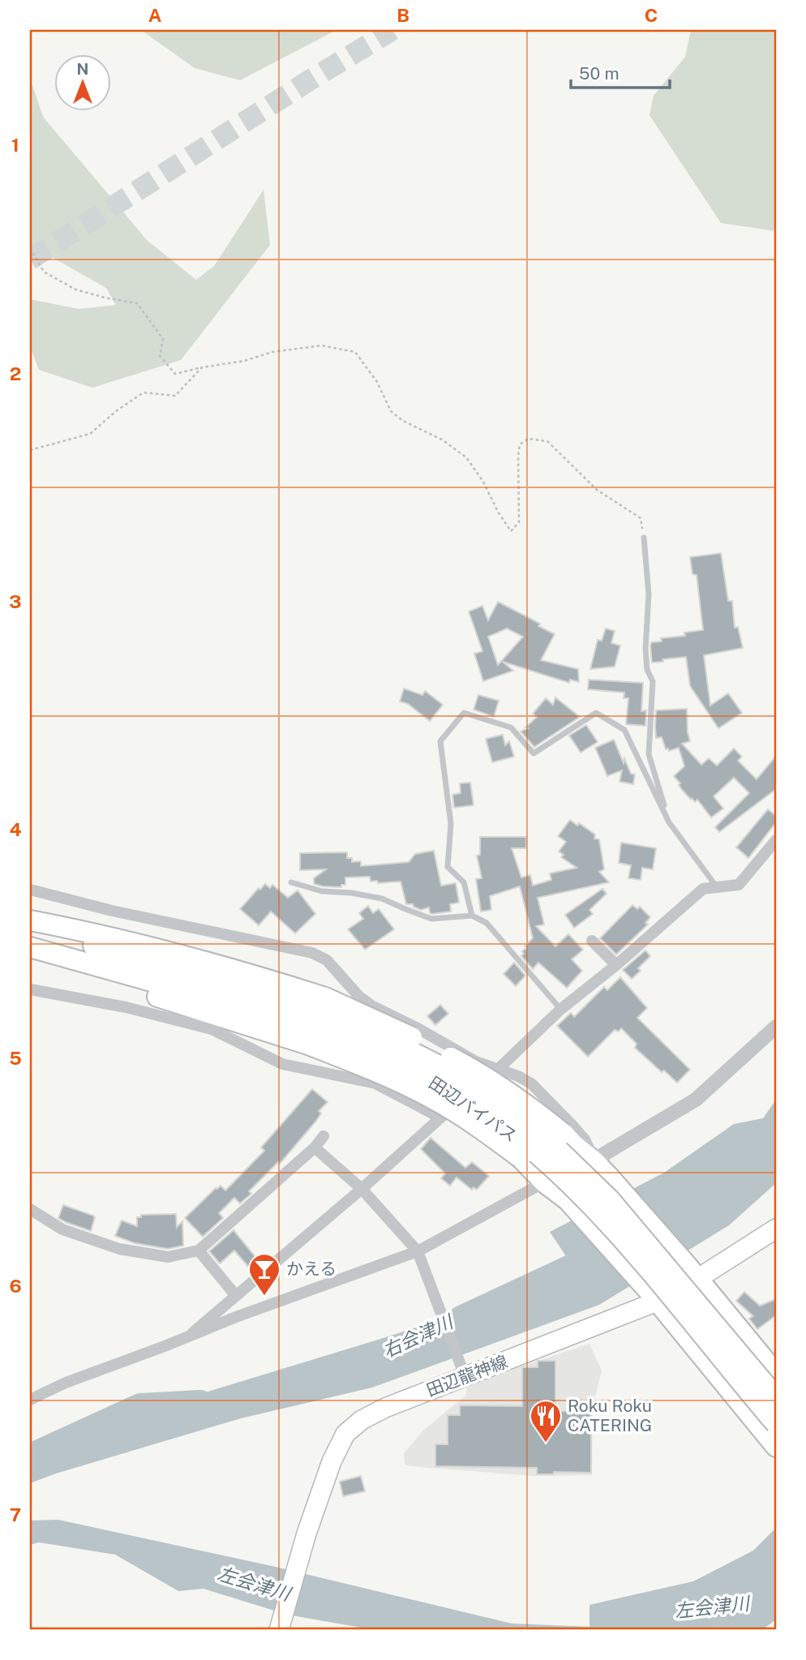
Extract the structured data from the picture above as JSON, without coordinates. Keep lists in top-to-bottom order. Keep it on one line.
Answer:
{"streets":{"highway":["田辺バイパス"],"main road":["田辺龍神線"]},"water":["右会津川","左会津川"],"places":{"bar":["かえる"],"restaurant":["Roku Roku CATERING"]},"scale_bar":"50 m","north":"top","grid":{"columns":["A","B","C"],"rows":["1","2","3","4","5","6","7"]}}
